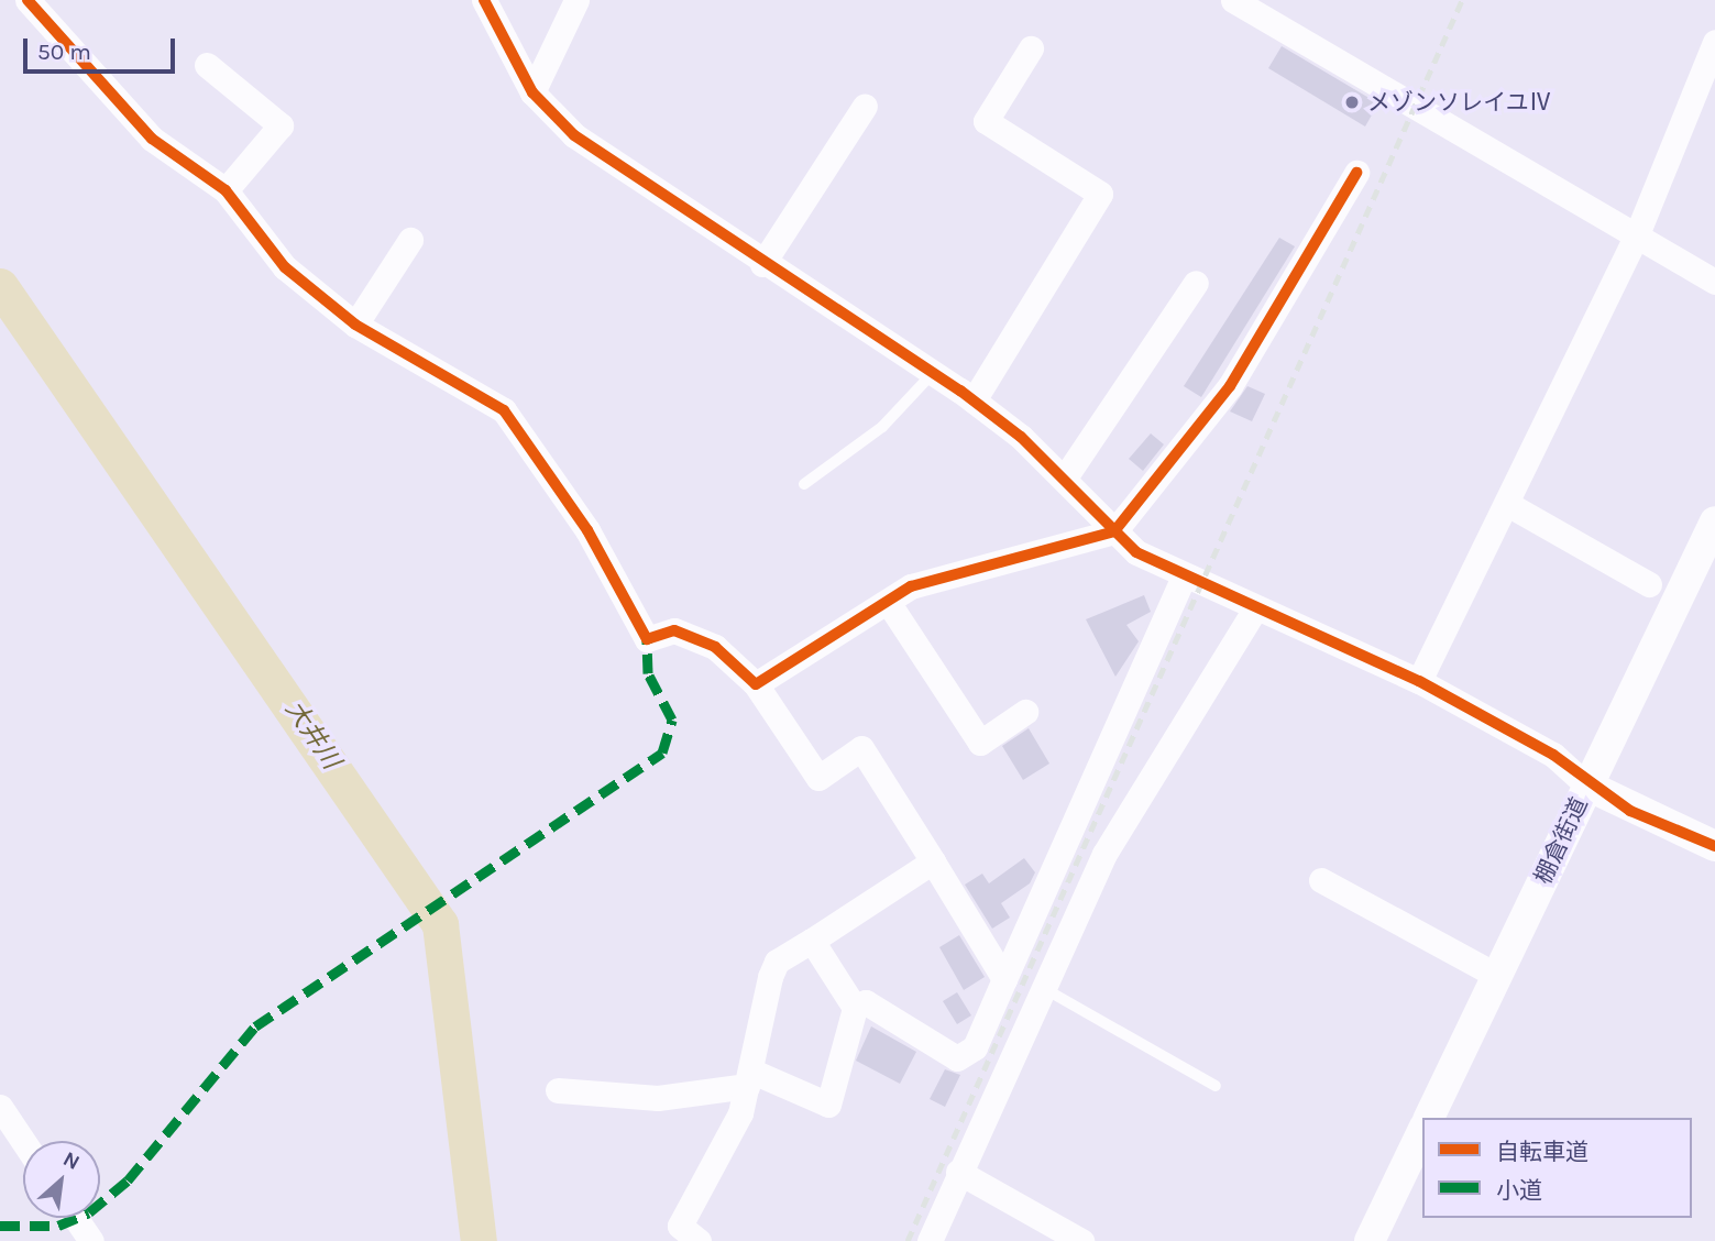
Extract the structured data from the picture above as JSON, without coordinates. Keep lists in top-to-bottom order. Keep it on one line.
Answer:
{"streets":{"street":["棚倉街道"]},"water":["大井川"],"places":["メゾンソレイユⅣ"],"legend":["自転車道","小道"],"scale_bar":"50 m","north":"top right"}
